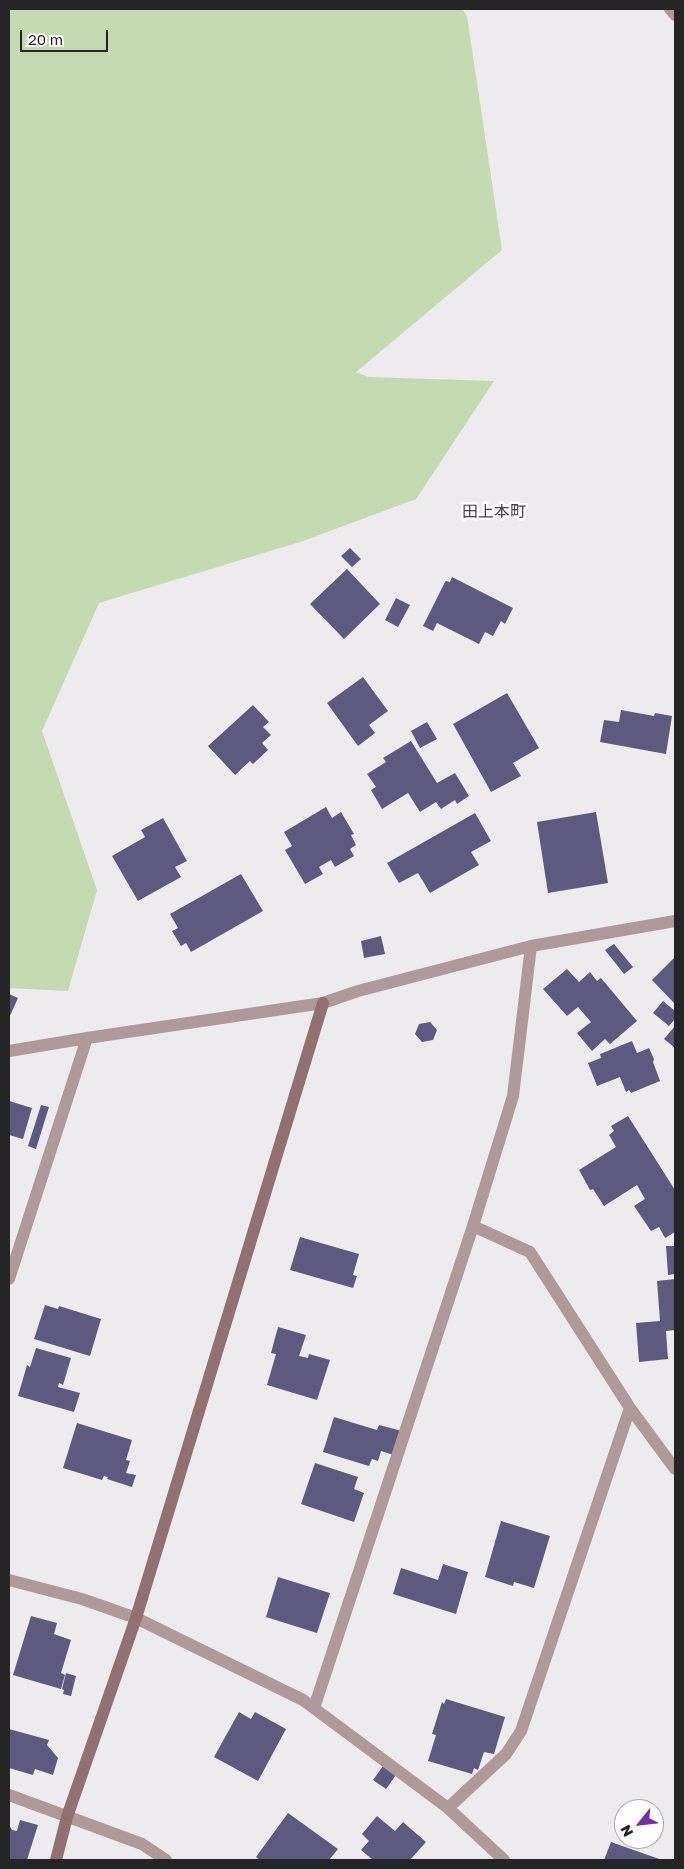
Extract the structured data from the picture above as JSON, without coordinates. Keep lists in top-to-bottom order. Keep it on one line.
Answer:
{"districts":["田上本町"],"scale_bar":"20 m","north":"bottom left"}
